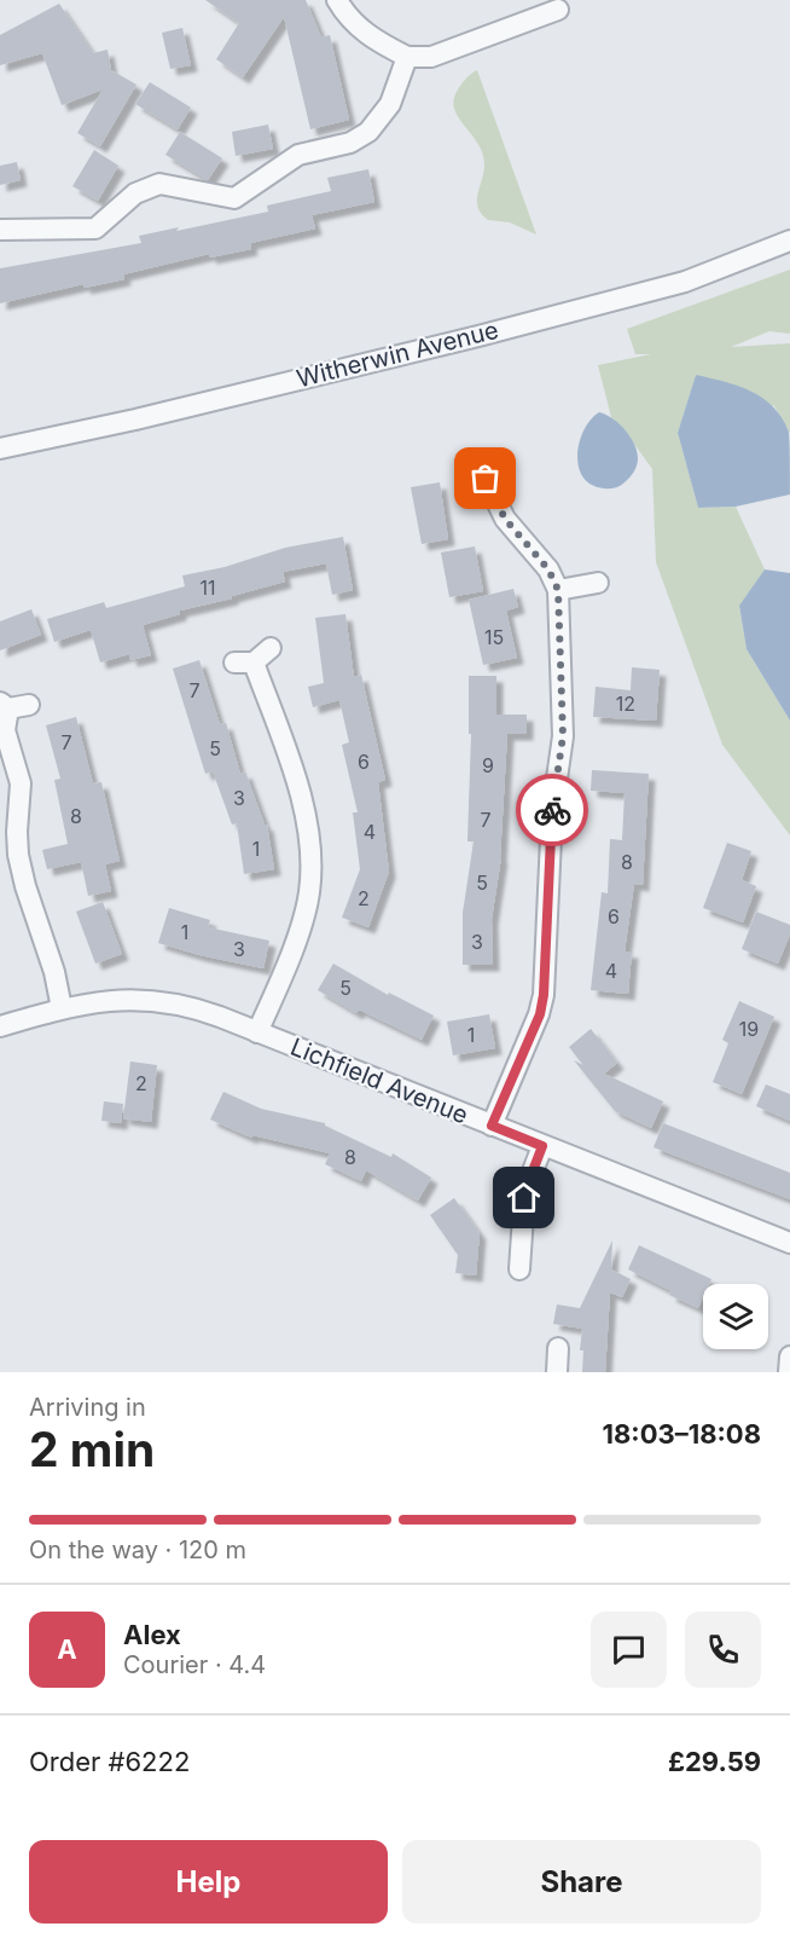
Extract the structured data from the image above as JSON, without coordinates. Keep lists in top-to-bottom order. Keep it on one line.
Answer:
{"streets":{"street":["Witherwin Avenue","Lichfield Avenue"]},"house_numbers":["11","15","7","12","7","5","6","9","3","8","7","4","1","8","5","2","6","1","3","3","4","5","19","1","2","8"],"page":{"heading":["2 min","Arriving in","18:03–18:08"],"panel":["Alex","Courier · 4.4","Order #6222","£29.59"],"bar":"On the way · 120 m","round":"A","buttons":["Help","Share"]}}
